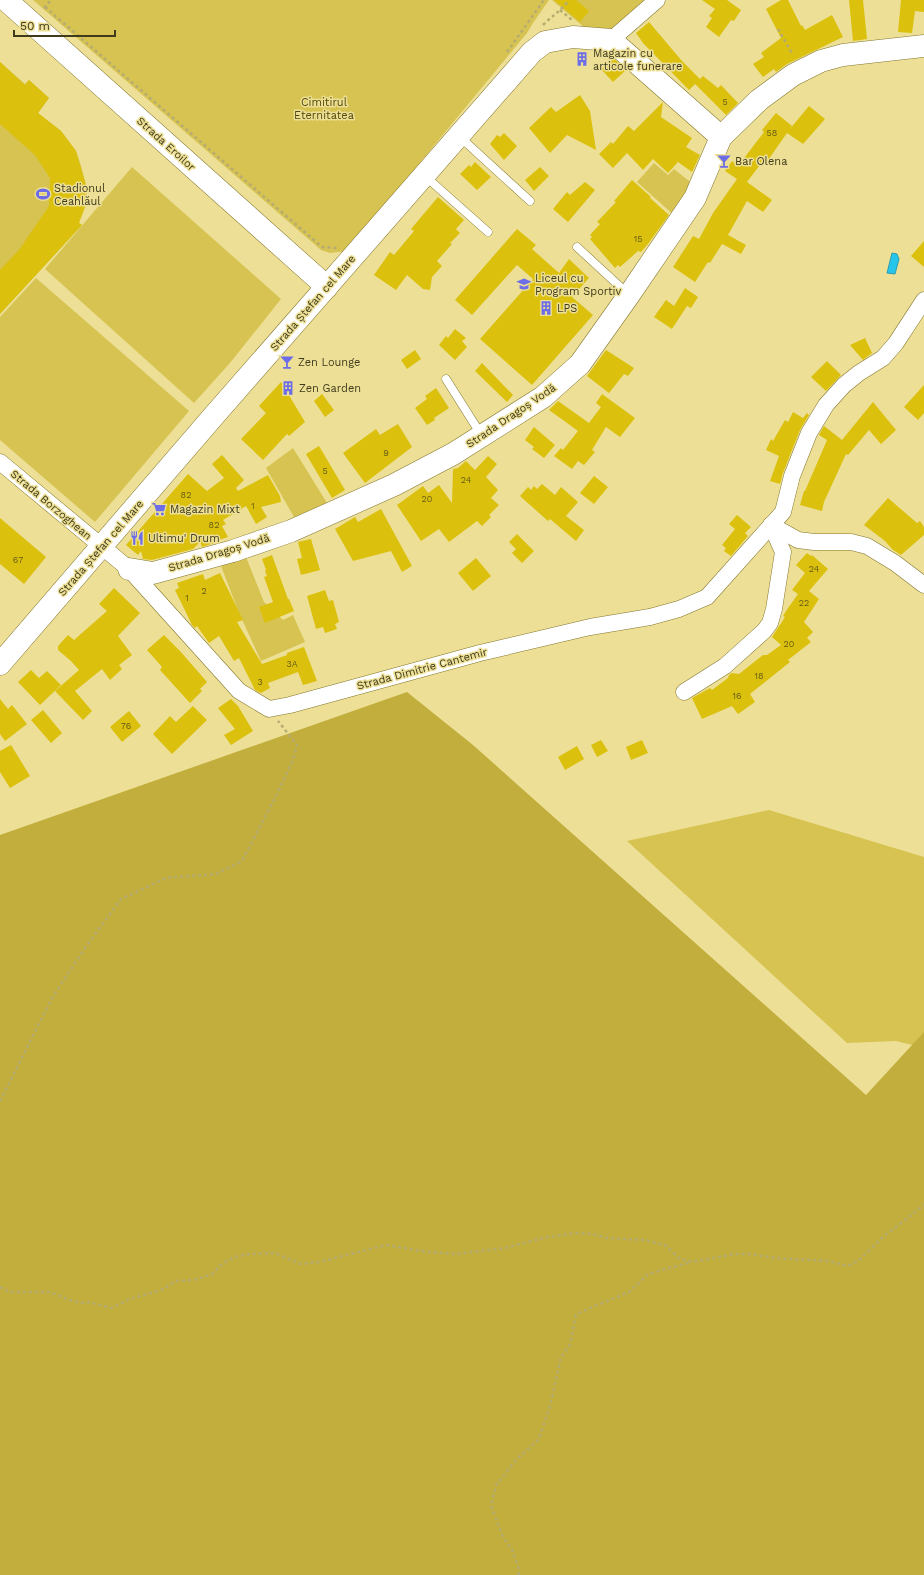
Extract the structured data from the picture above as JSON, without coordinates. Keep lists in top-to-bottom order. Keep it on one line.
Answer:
{"streets":{"street":["Strada Eroilor","Strada Ștefan cel Mare","Strada Dragoș Vodă","Strada Borzoghean","Strada Dimitrie Cantemir"]},"crossings":[["Strada Eroilor","Strada Ștefan cel Mare"],["Strada Ștefan cel Mare","Strada Borzoghean"]],"parks":["Cimitirul Eternitatea"],"places":{"building":["Magazin cu articole funerare","LPS","Zen Garden"],"bar":["Bar Olena","Zen Lounge"],"sports":["Stadionul Ceahlăul"],"school or university":["Liceul cu Program Sportiv"],"supermarket":["Magazin Mixt"],"restaurant":["Ultimu' Drum"]},"house_numbers":["5","58","15","9","5","24","82","20","1","82","67","24","2","1","22","20","3A","18","3","16","76"],"scale_bar":"50 m"}
